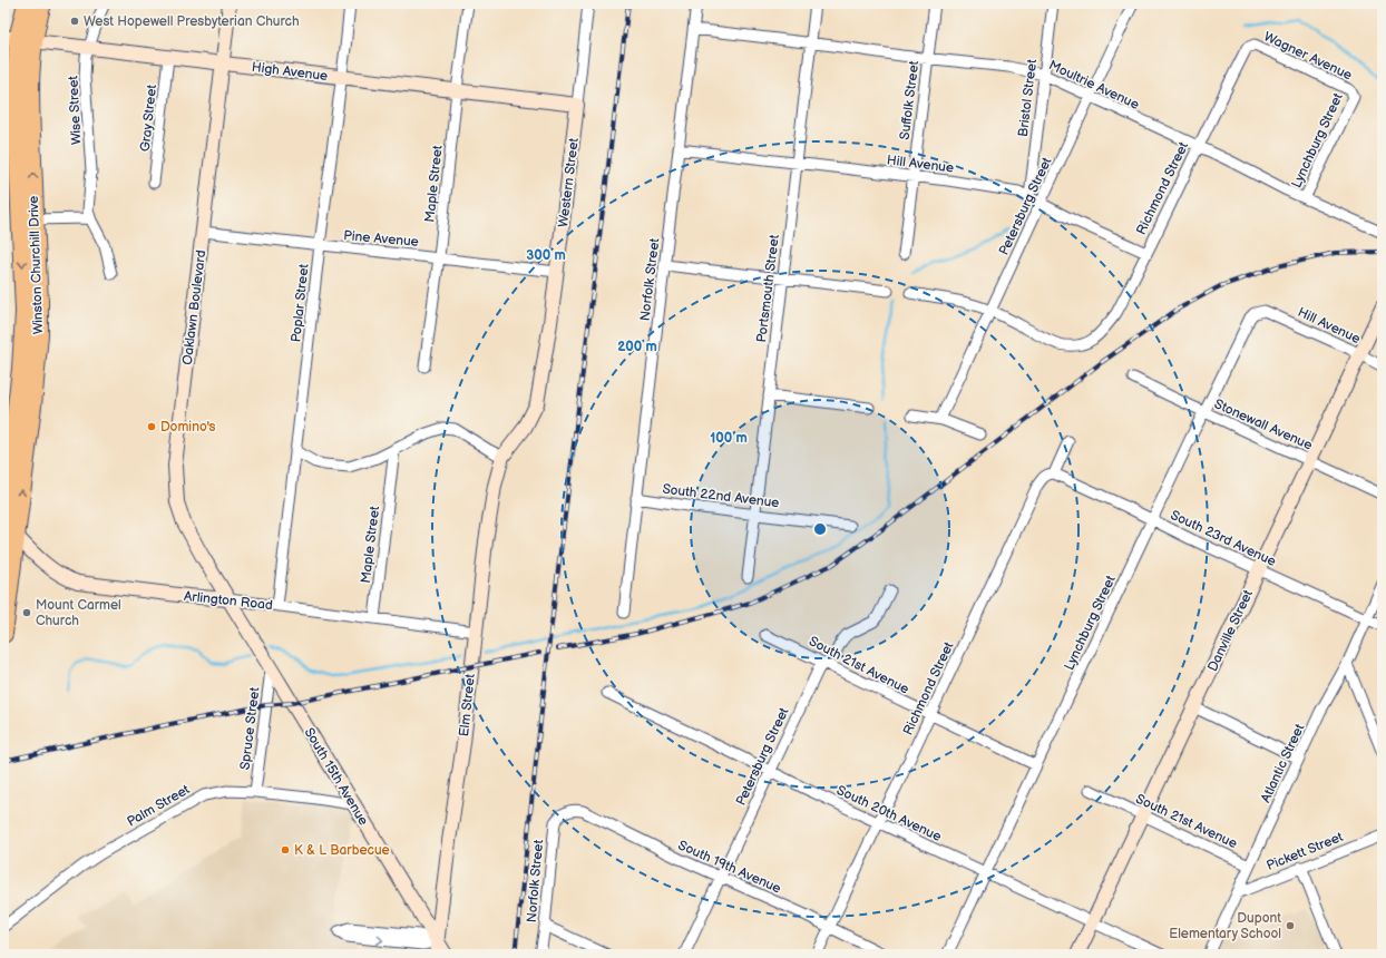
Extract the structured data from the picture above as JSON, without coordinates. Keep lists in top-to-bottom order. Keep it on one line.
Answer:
{"streets":{"highway":["Winston Churchill Drive"],"street":["Wagner Avenue","High Avenue","Moultrie Avenue","Bristol Street","Suffolk Street","Wise Street","Gray Street","Lynchburg Street","Hill Avenue","Western Street","Maple Street","Richmond Street","Petersburg Street","Pine Avenue","Norfolk Street","Portsmouth Street","Poplar Street","Oaklawn Boulevard","Stonewall Avenue","South 22nd Avenue","South 23rd Avenue","Arlington Road","Danville Street","South 21st Avenue","Elm Street","Spruce Street","Atlantic Street","South 15th Avenue","Palm Street","South 20th Avenue","Pickett Street","South 19th Avenue"]},"crossings":[["Wagner Avenue","Lynchburg Street"],["Wagner Avenue","Richmond Street"],["High Avenue","Wise Street"],["High Avenue","Gray Street"],["High Avenue","Western Street"],["High Avenue","Maple Street"],["High Avenue","Winston Churchill Drive"],["High Avenue","Poplar Street"],["High Avenue","Oaklawn Boulevard"],["Moultrie Avenue","Bristol Street"],["Moultrie Avenue","Suffolk Street"],["Moultrie Avenue","Lynchburg Street"],["Moultrie Avenue","Richmond Street"],["Moultrie Avenue","Petersburg Street"],["Moultrie Avenue","Norfolk Street"],["Moultrie Avenue","Portsmouth Street"],["Bristol Street","Hill Avenue"],["Suffolk Street","Hill Avenue"],["Lynchburg Street","Hill Avenue"],["Lynchburg Street","Stonewall Avenue"],["Lynchburg Street","South 23rd Avenue"],["Lynchburg Street","South 21st Avenue"],["Lynchburg Street","South 20th Avenue"],["Hill Avenue","Richmond Street"],["Hill Avenue","Petersburg Street"],["Hill Avenue","Norfolk Street"],["Hill Avenue","Portsmouth Street"],["Hill Avenue","Danville Street"],["Western Street","Pine Avenue"],["Western Street","Elm Street"],["Maple Street","Pine Avenue"],["Maple Street","Arlington Road"],["Richmond Street","Petersburg Street"],["Richmond Street","South 23rd Avenue"],["Richmond Street","South 21st Avenue"],["Richmond Street","South 20th Avenue"],["Richmond Street","South 19th Avenue"],["Petersburg Street","South 21st Avenue"],["Petersburg Street","South 20th Avenue"],["Petersburg Street","South 19th Avenue"],["Pine Avenue","Poplar Street"],["Pine Avenue","Oaklawn Boulevard"],["Winston Churchill Drive","Arlington Road"],["Norfolk Street","South 22nd Avenue"],["Norfolk Street","South 19th Avenue"],["Portsmouth Street","South 22nd Avenue"],["Poplar Street","Arlington Road"],["Oaklawn Boulevard","Arlington Road"],["Oaklawn Boulevard","South 15th Avenue"],["Stonewall Avenue","Danville Street"],["South 23rd Avenue","Danville Street"],["South 23rd Avenue","Atlantic Street"],["Arlington Road","Elm Street"],["Arlington Road","South 15th Avenue"],["Danville Street","South 21st Avenue"],["Danville Street","South 20th Avenue"],["South 21st Avenue","Atlantic Street"],["Elm Street","South 15th Avenue"],["Spruce Street","South 15th Avenue"],["Spruce Street","Palm Street"],["Atlantic Street","Pickett Street"],["South 15th Avenue","Palm Street"]],"places":["West Hopewell Presbyterian Church","Domino's","Mount Carmel Church","K & L Barbecue","Dupont Elementary School"],"rings":["300 m","200 m","100 m"]}
